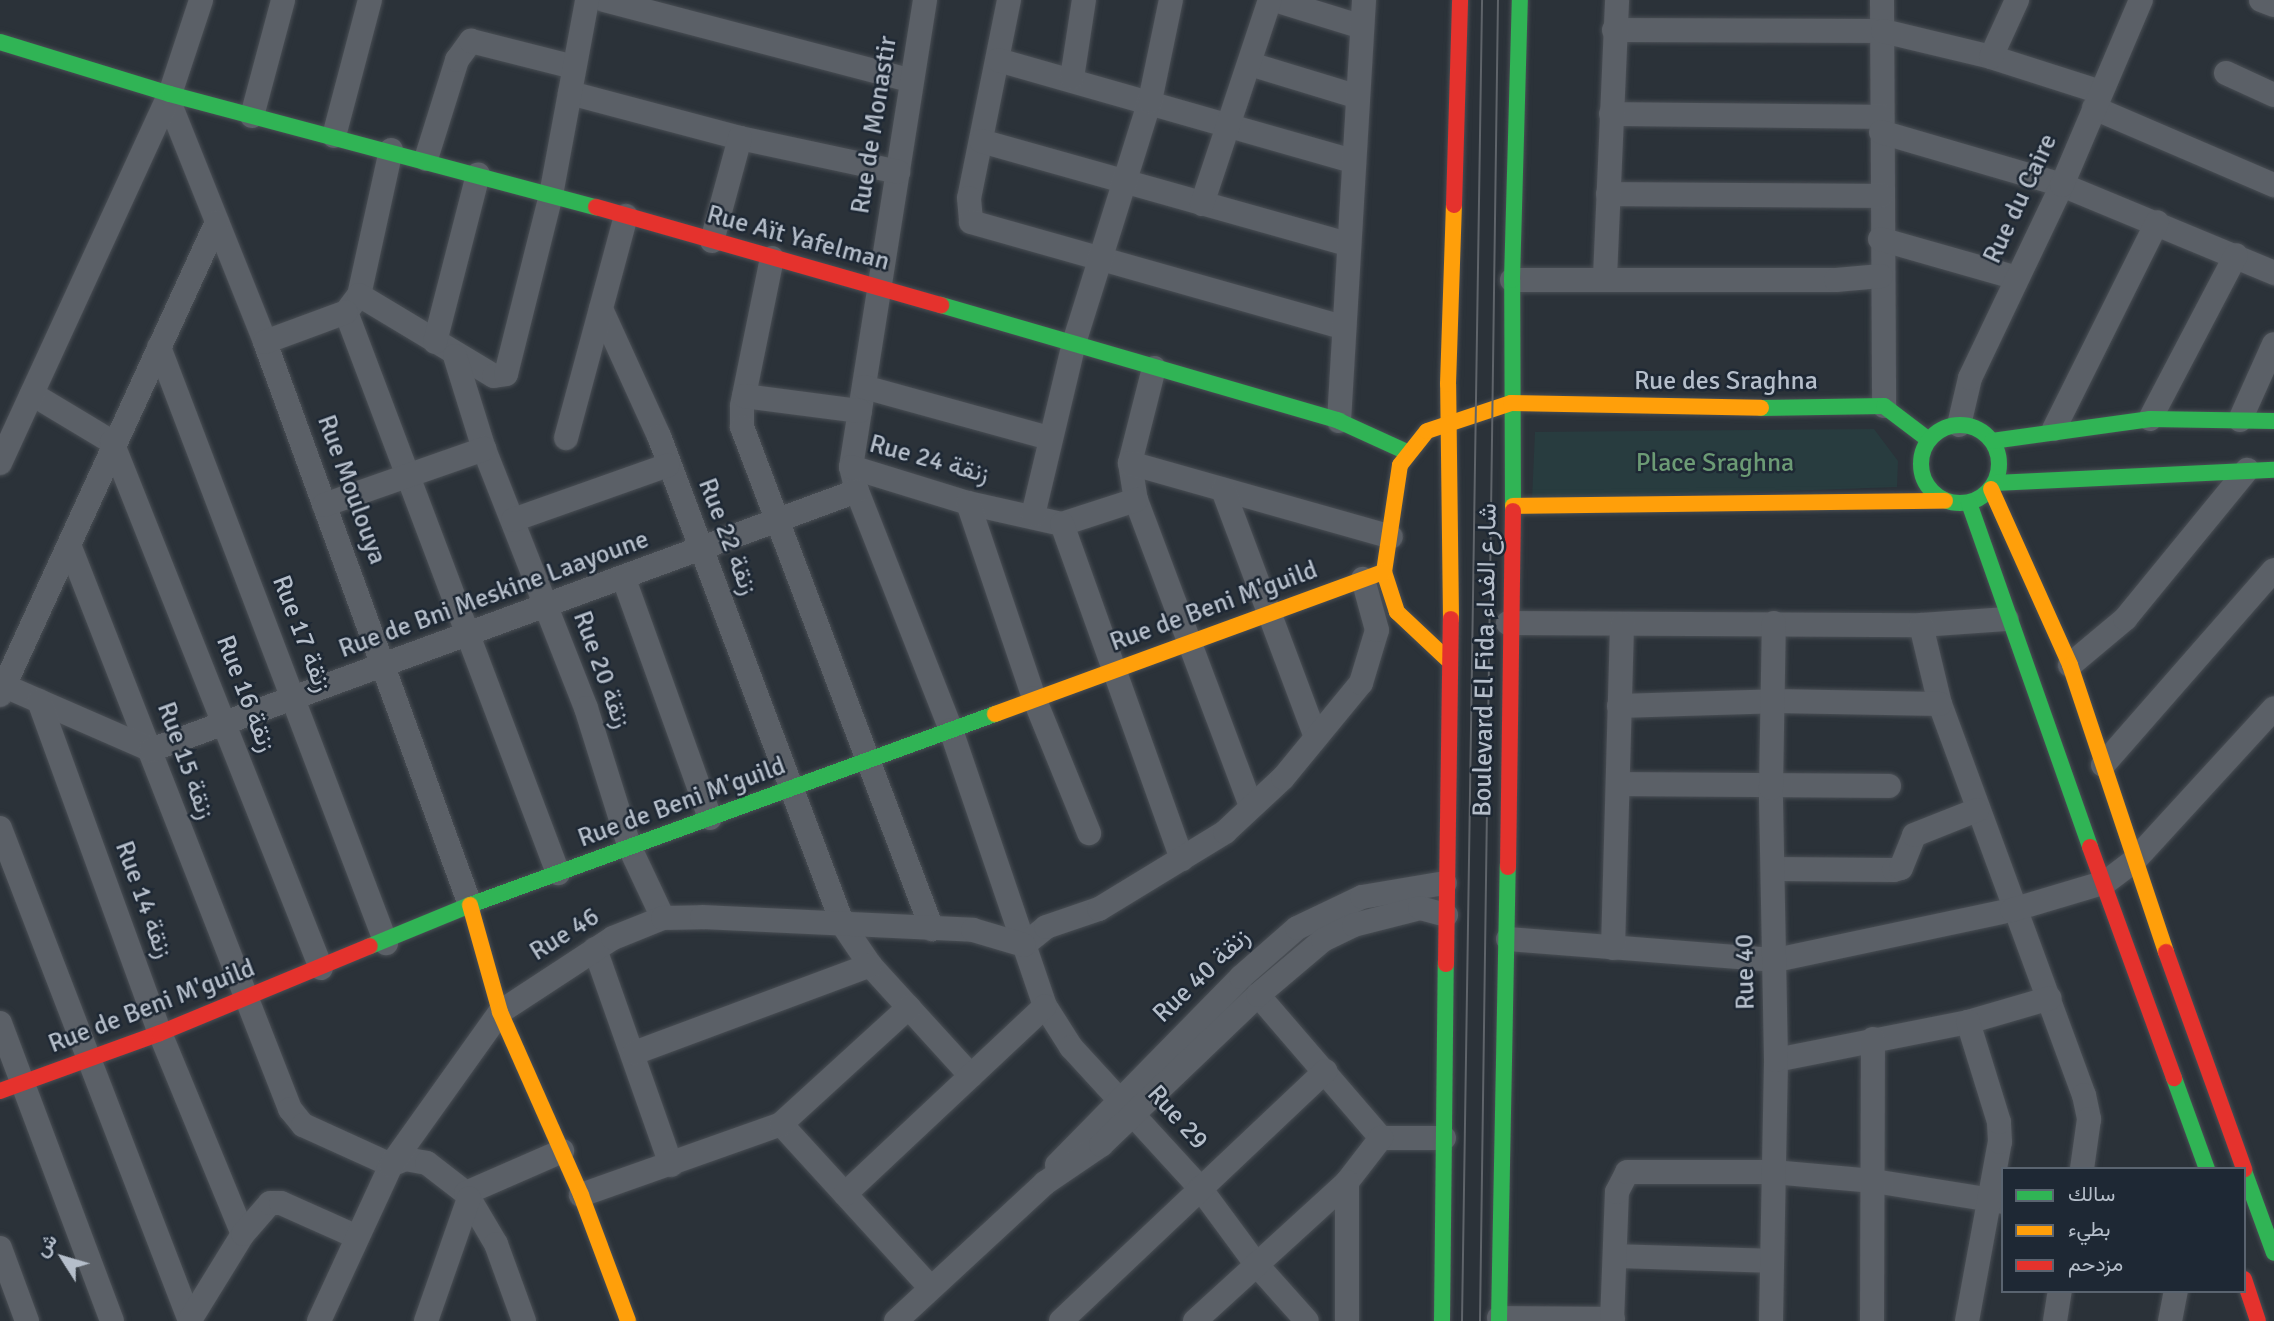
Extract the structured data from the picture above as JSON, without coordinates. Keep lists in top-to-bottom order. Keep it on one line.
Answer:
{"streets":{"street":["Rue de Monastir","Rue du Caire","Rue Aït Yafelman","Rue des Sraghna","Rue 24 زنقة","Rue Moulouya","Rue 22 زنقة","Rue de Bni Meskine Laayoune","Rue de Beni M'guild","Rue 17 زنقة","Boulevard El Fida شارع الفداء","Rue 20 زنقة","Rue 16 زنقة","Rue 15 زنقة","Rue 14 زنقة","Rue 46","Rue 40","Rue 40 زنقة","Rue 29"]},"crossings":[["Rue de Monastir","Rue Aït Yafelman"],["Rue de Monastir","Rue 24 زنقة"],["Rue de Monastir","Rue de Bni Meskine Laayoune"],["Rue Aït Yafelman","Rue Moulouya"],["Rue des Sraghna","Boulevard El Fida شارع الفداء"],["Rue 24 زنقة","Rue de Bni Meskine Laayoune"],["Rue 24 زنقة","Rue de Beni M'guild"],["Rue 24 زنقة","Rue 46"],["Rue 24 زنقة","Rue 29"],["Rue Moulouya","Rue de Bni Meskine Laayoune"],["Rue Moulouya","Rue de Beni M'guild"],["Rue 22 زنقة","Rue de Bni Meskine Laayoune"],["Rue 22 زنقة","Rue de Beni M'guild"],["Rue 22 زنقة","Rue 46"],["Rue de Bni Meskine Laayoune","Rue 17 زنقة"],["Rue de Bni Meskine Laayoune","Rue 20 زنقة"],["Rue de Bni Meskine Laayoune","Rue 16 زنقة"],["Rue de Bni Meskine Laayoune","Rue 15 زنقة"],["Rue de Beni M'guild","Rue 17 زنقة"],["Rue de Beni M'guild","Rue 20 زنقة"],["Rue de Beni M'guild","Rue 16 زنقة"],["Rue de Beni M'guild","Rue 15 زنقة"],["Rue de Beni M'guild","Rue 14 زنقة"],["Boulevard El Fida شارع الفداء","Rue 40 زنقة"],["Rue 20 زنقة","Rue 46"],["Rue 46","Rue 29"],["Rue 40 زنقة","Rue 29"]],"parks":["Place Sraghna"],"legend":["سالك","بطيء","مزدحم"],"north":"top left"}
